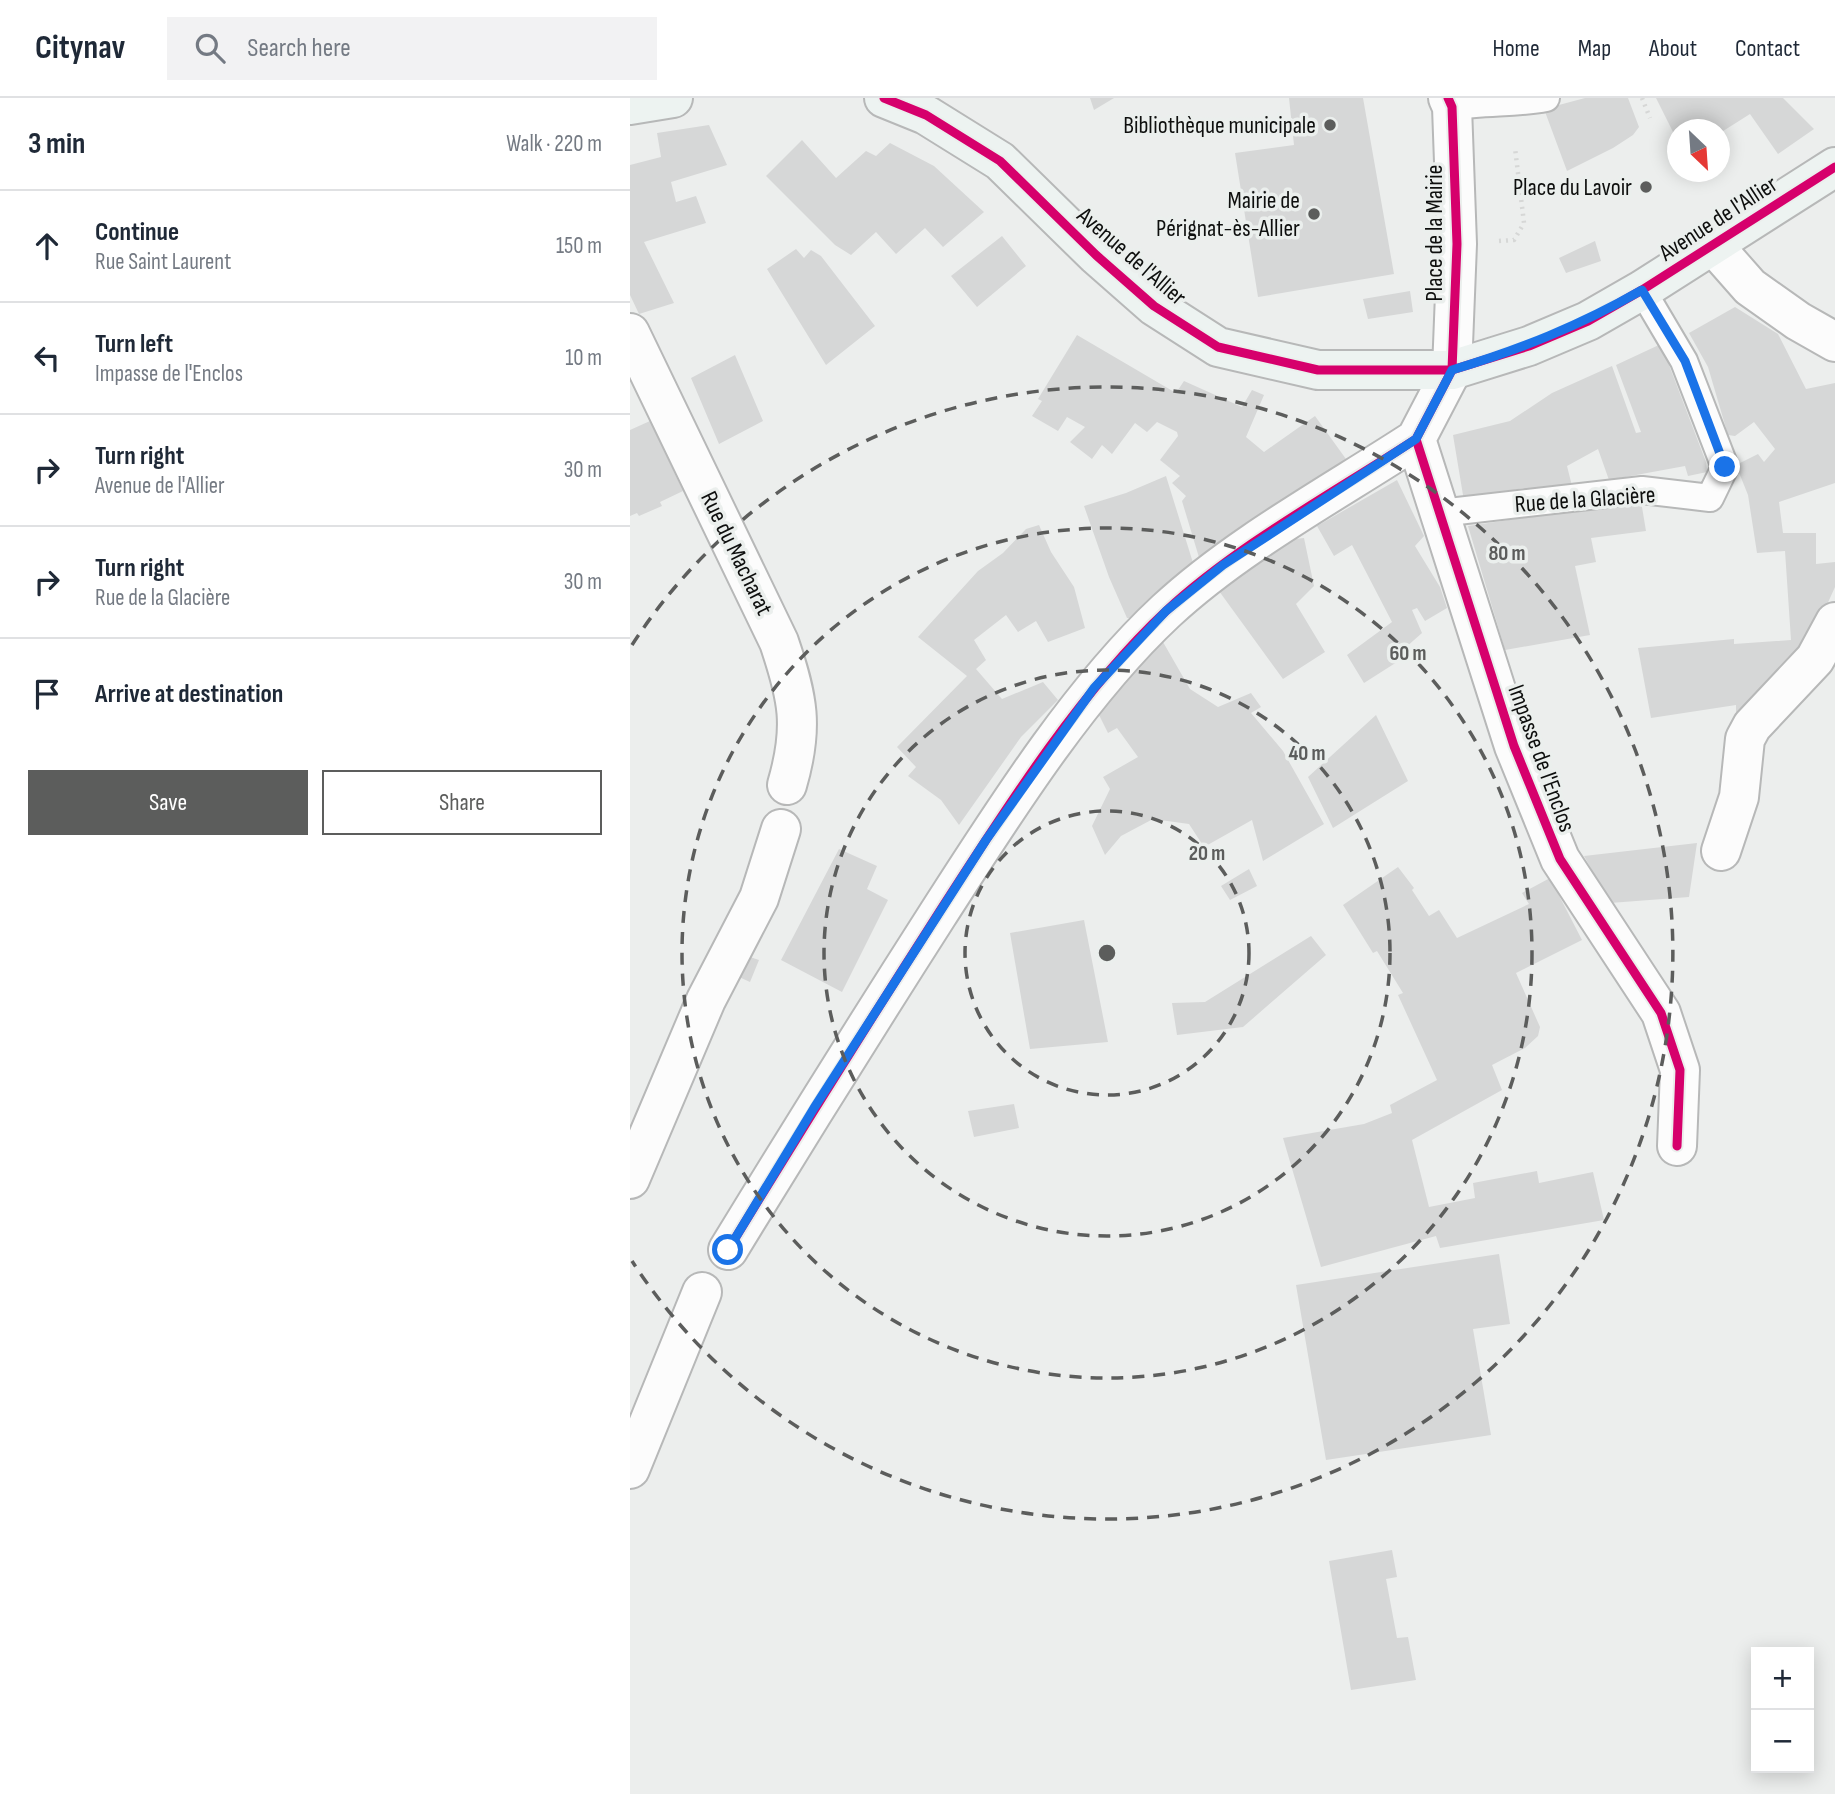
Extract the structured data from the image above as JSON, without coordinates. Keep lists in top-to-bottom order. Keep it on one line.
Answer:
{"streets":{"main road":["Avenue de l'Allier"],"street":["Place de la Mairie","Rue du Macharat","Impasse de l'Enclos"],"lane":["Rue de la Glacière"]},"crossings":[["Avenue de l'Allier","Place de la Mairie"],["Avenue de l'Allier","Rue de la Glacière"],["Rue de la Glacière","Impasse de l'Enclos"]],"places":["Bibliothèque municipale","Place du Lavoir","Mairie de Pérignat-ès-Allier"],"north":"bottom right","page":{"header":"Citynav","search":"Search here","nav":["Home","Map","About","Contact"],"heading":["3 min","Walk · 220 m"],"list":[["Continue","Rue Saint Laurent","150 m"],["Turn left","Impasse de l'Enclos","10 m"],["Turn right","Avenue de l'Allier","30 m"],["Turn right","Rue de la Glacière","30 m"],"Arrive at destination"],"buttons":["Save","Share"],"map_buttons":["+","−"]},"rings":["80 m","60 m","40 m","20 m"]}
